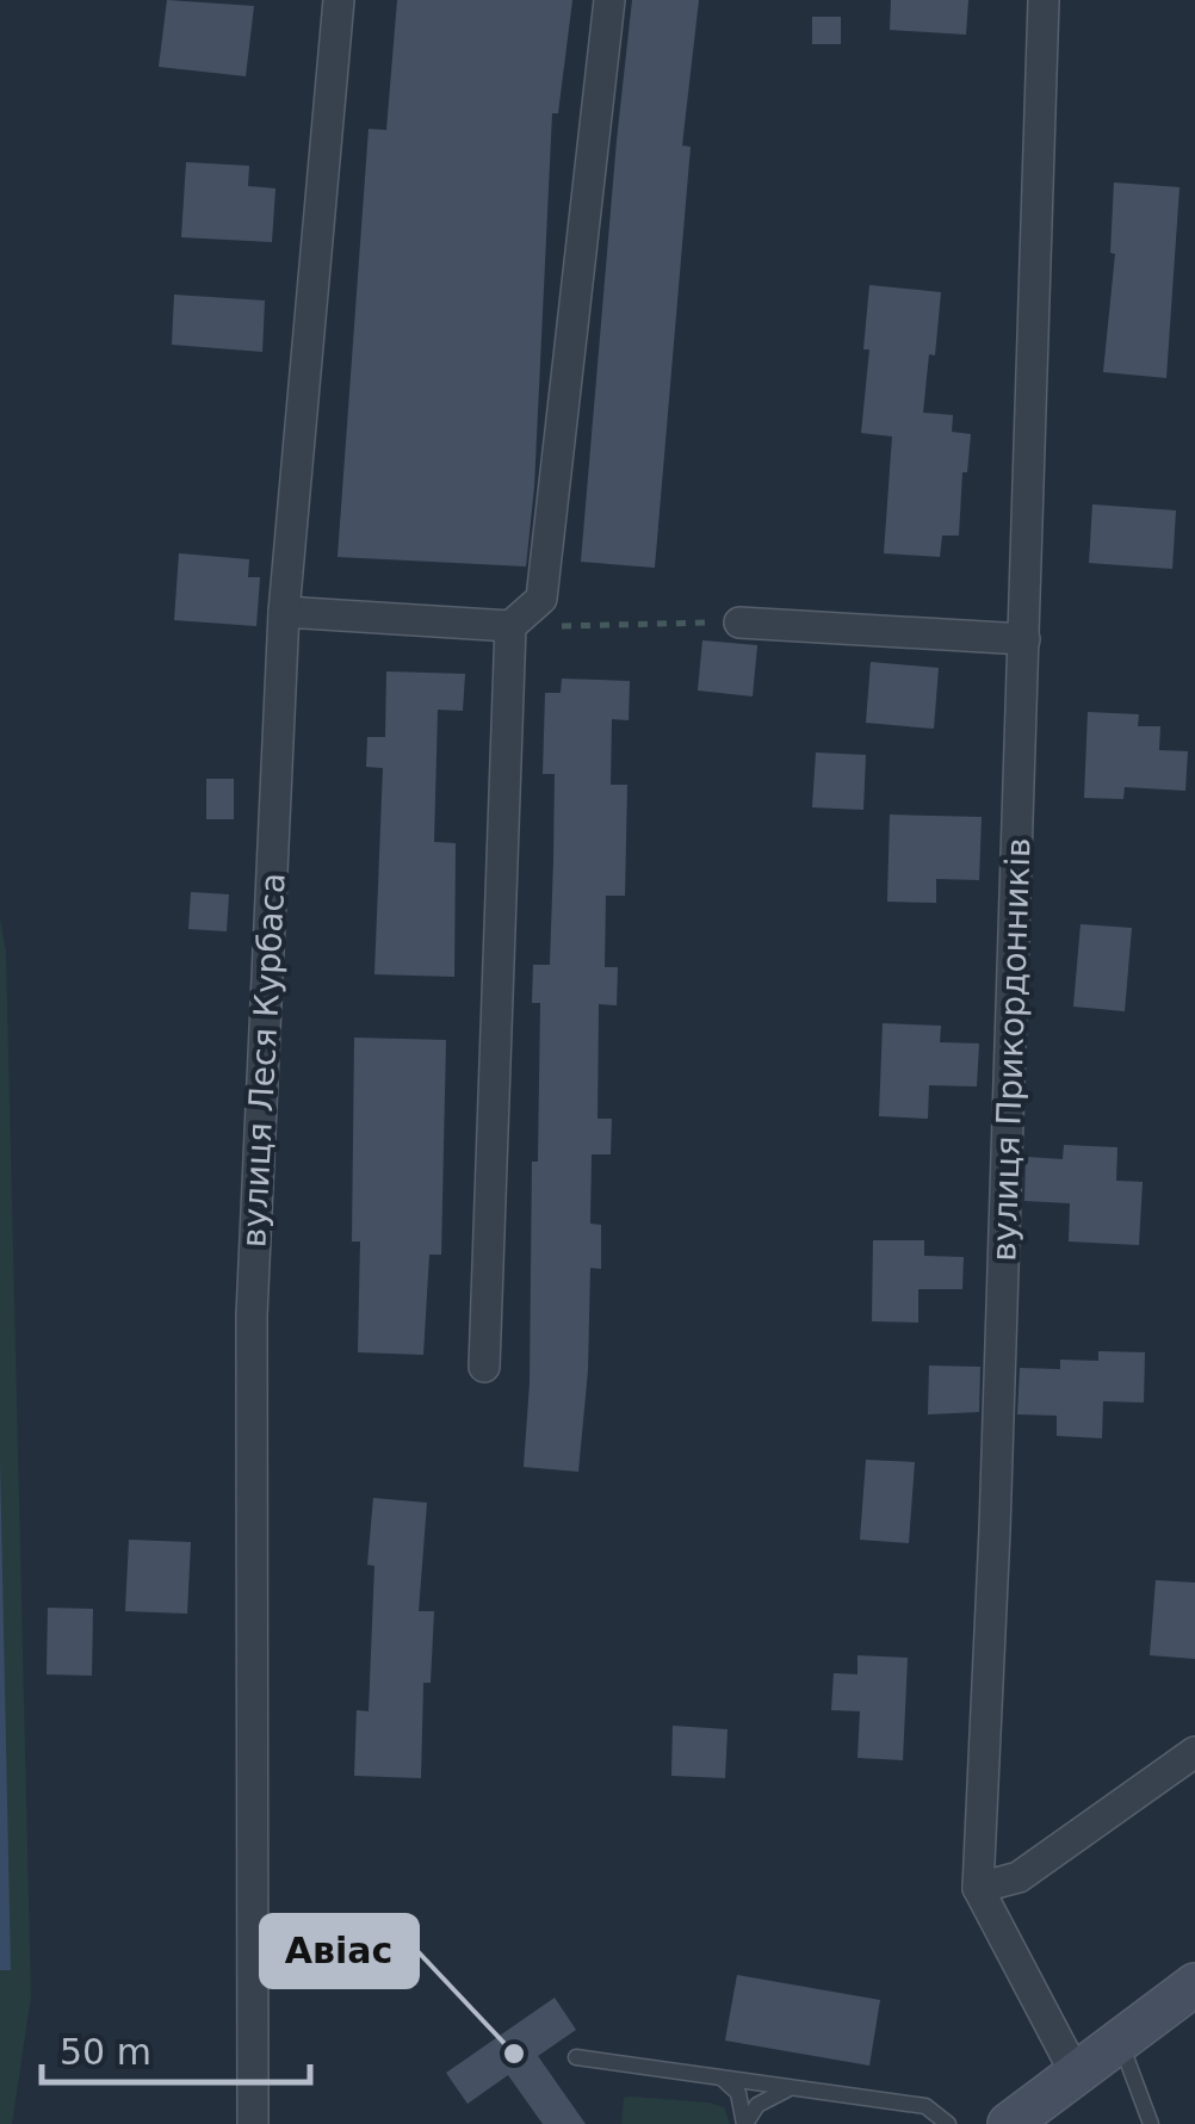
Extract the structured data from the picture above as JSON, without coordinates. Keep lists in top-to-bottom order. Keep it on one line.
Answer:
{"streets":{"street":["вулиця Прикордонників","вулиця Леся Курбаса"]},"places":["Авіас"],"scale_bar":"50 m"}
